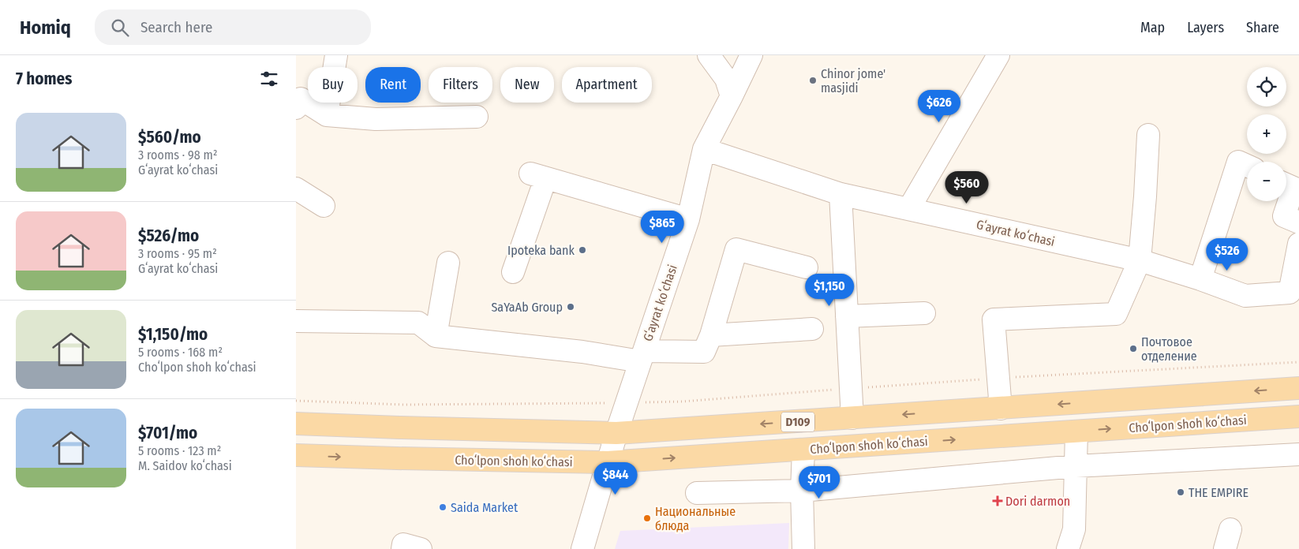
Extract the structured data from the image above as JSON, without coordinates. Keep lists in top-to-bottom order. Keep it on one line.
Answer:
{"streets":{"main road":["D109","Choʻlpon shoh koʻchasi"],"street":["Gʻayrat koʻchasi"]},"crossings":[["Gʻayrat koʻchasi","D109"],["Gʻayrat koʻchasi","Choʻlpon shoh koʻchasi"]],"places":{"other":["Chinor jome' masjidi","Ipoteka bank","SaYaAb Group","Почтовое отделение","THE EMPIRE","Saida Market","Национальные блюда"],"health":["Dori darmon"]},"page":{"header":"Homiq","search":"Search here","nav":["Map","Layers","Share"],"heading":"7 homes","map_buttons":["+","−"],"chip":["Buy","Rent","Filters","New","Apartment"],"price":["$626","$560","$865","$526","$1,150","$844","$701"],"list":[{"name":"$560/mo","note":"3 rooms · 98 m² · Gʻayrat koʻchasi"},{"name":"$526/mo","note":"3 rooms · 95 m² · Gʻayrat koʻchasi"},{"name":"$1,150/mo","note":"5 rooms · 168 m² · Choʻlpon shoh koʻchasi"},{"name":"$701/mo","note":"5 rooms · 123 m² · M. Saidov koʻchasi"}]}}
